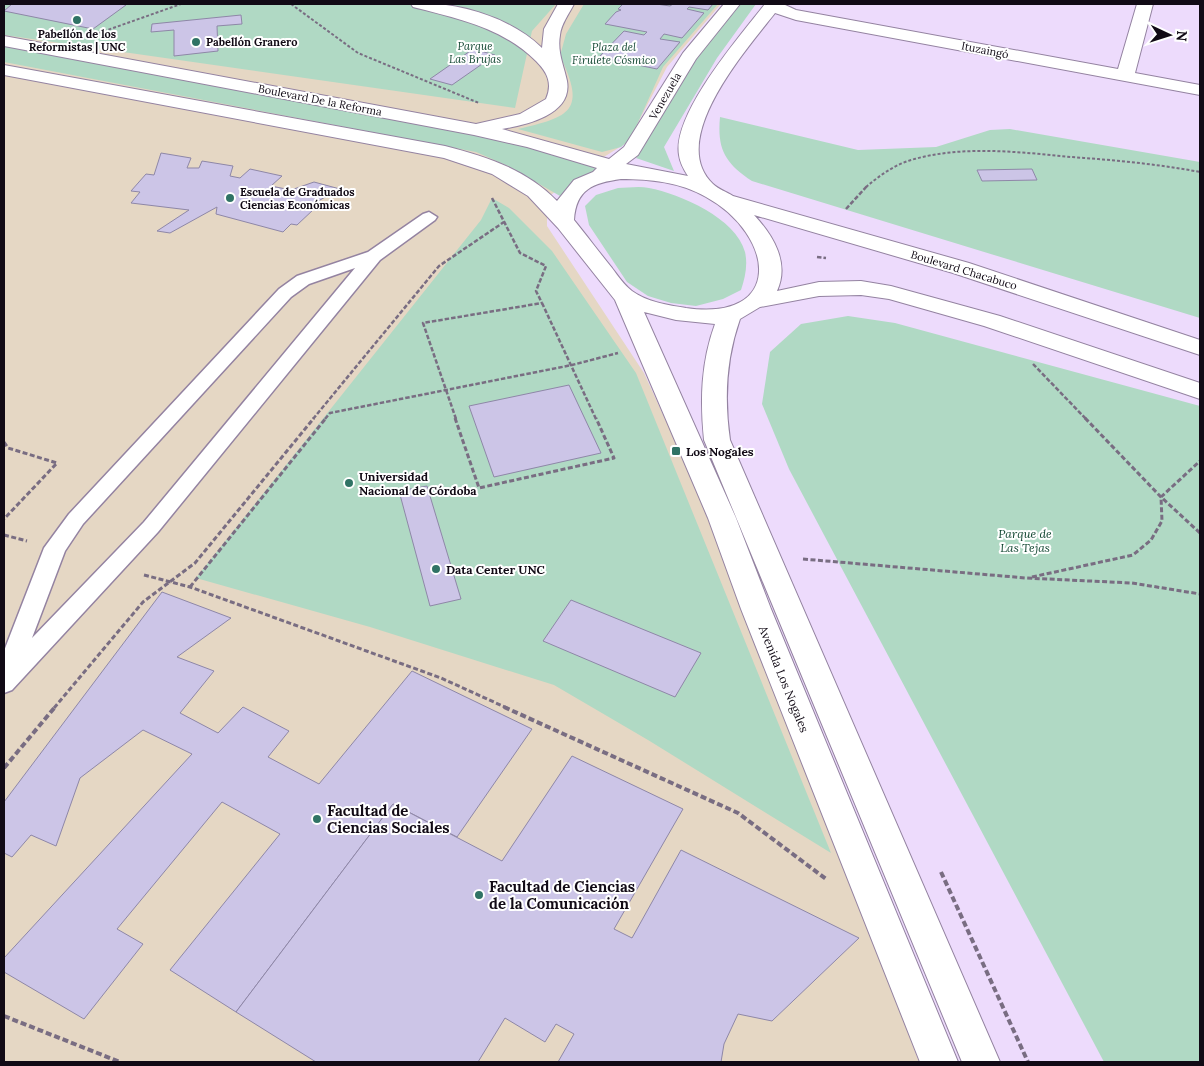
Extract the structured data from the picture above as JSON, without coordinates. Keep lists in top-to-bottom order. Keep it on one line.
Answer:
{"streets":{"street":["Ituzaingó","Venezuela","Boulevard De la Reforma","Boulevard Chacabuco","Avenida Los Nogales"]},"crossings":[["Venezuela","Boulevard De la Reforma"],["Venezuela","Boulevard Chacabuco"],["Venezuela","Avenida Los Nogales"],["Boulevard De la Reforma","Boulevard Chacabuco"],["Boulevard De la Reforma","Avenida Los Nogales"],["Boulevard Chacabuco","Avenida Los Nogales"]],"parks":["Parque Las Brujas","Plaza del Firulete Cósmico","Parque de Las Tejas"],"places":{"other":["Pabellón de los Reformistas | UNC","Pabellón Granero","Escuela de Graduados Ciencias Económicas","Universidad Nacional de Córdoba","Data Center UNC","Facultad de Ciencias Sociales","Facultad de Ciencias de la Comunicación"],"transit":["Los Nogales"]},"north":"right"}
